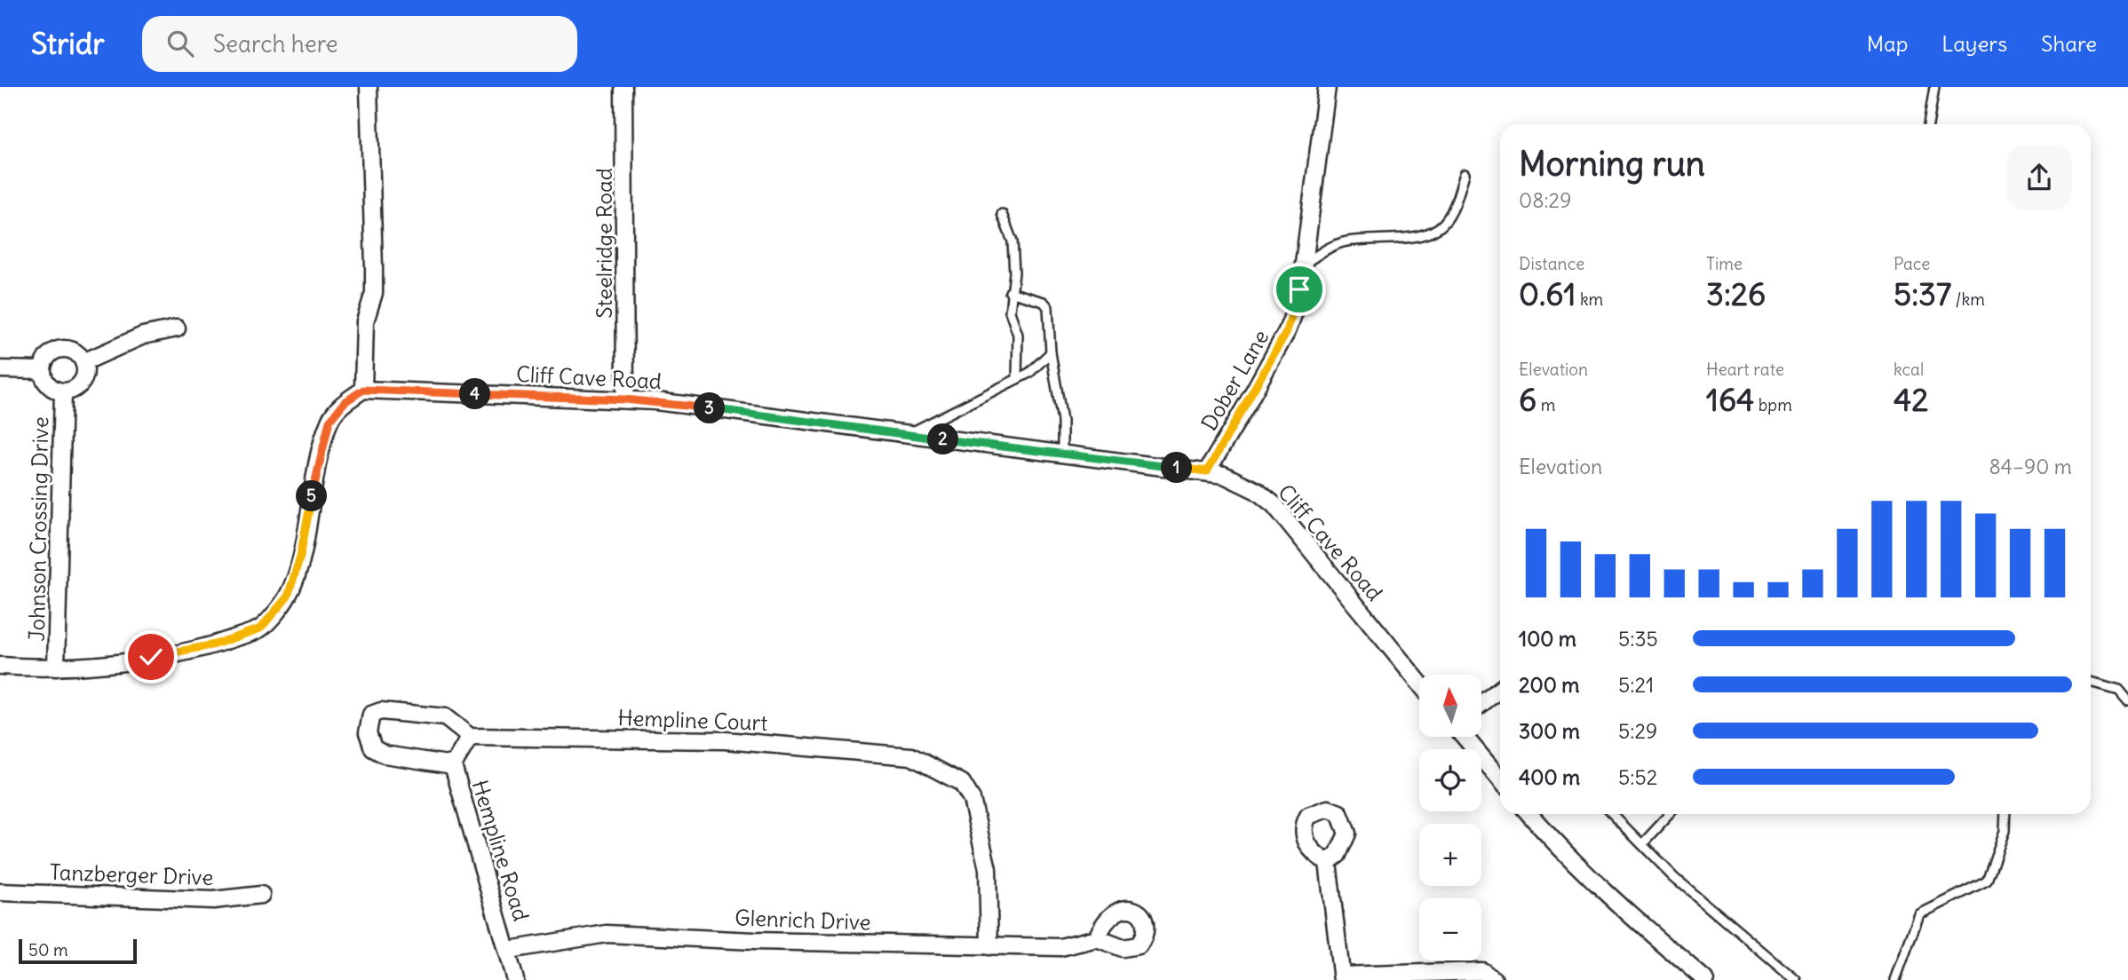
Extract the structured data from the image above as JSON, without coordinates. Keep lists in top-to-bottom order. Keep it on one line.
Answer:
{"streets":{"street":["Steelridge Road","Cliff Cave Road","Dober Lane","Johnson Crossing Drive","Hempline Court","Hempline Road","Tanzberger Drive","Glenrich Drive"]},"crossings":[["Steelridge Road","Cliff Cave Road"],["Cliff Cave Road","Dober Lane"],["Hempline Court","Hempline Road"],["Hempline Court","Glenrich Drive"],["Hempline Road","Glenrich Drive"]],"scale_bar":"50 m","north":"top","page":{"header":"Stridr","search":"Search here","nav":["Map","Layers","Share"],"heading":["Morning run","08:29"],"stats":[["Distance","0.61 km"],["Time","3:26"],["Pace","5:37 /km"],["Elevation","6 m"],["Heart rate","164 bpm"],["kcal","42"]],"pins":["4","3","2","1","5"],"chart":["Elevation","84–90 m"],"list":[{"name":"100 m","note":"5:35"},{"name":"200 m","note":"5:21"},{"name":"300 m","note":"5:29"},{"name":"400 m","note":"5:52"}],"map_buttons":["+","−"],"scale":"50 m"}}
